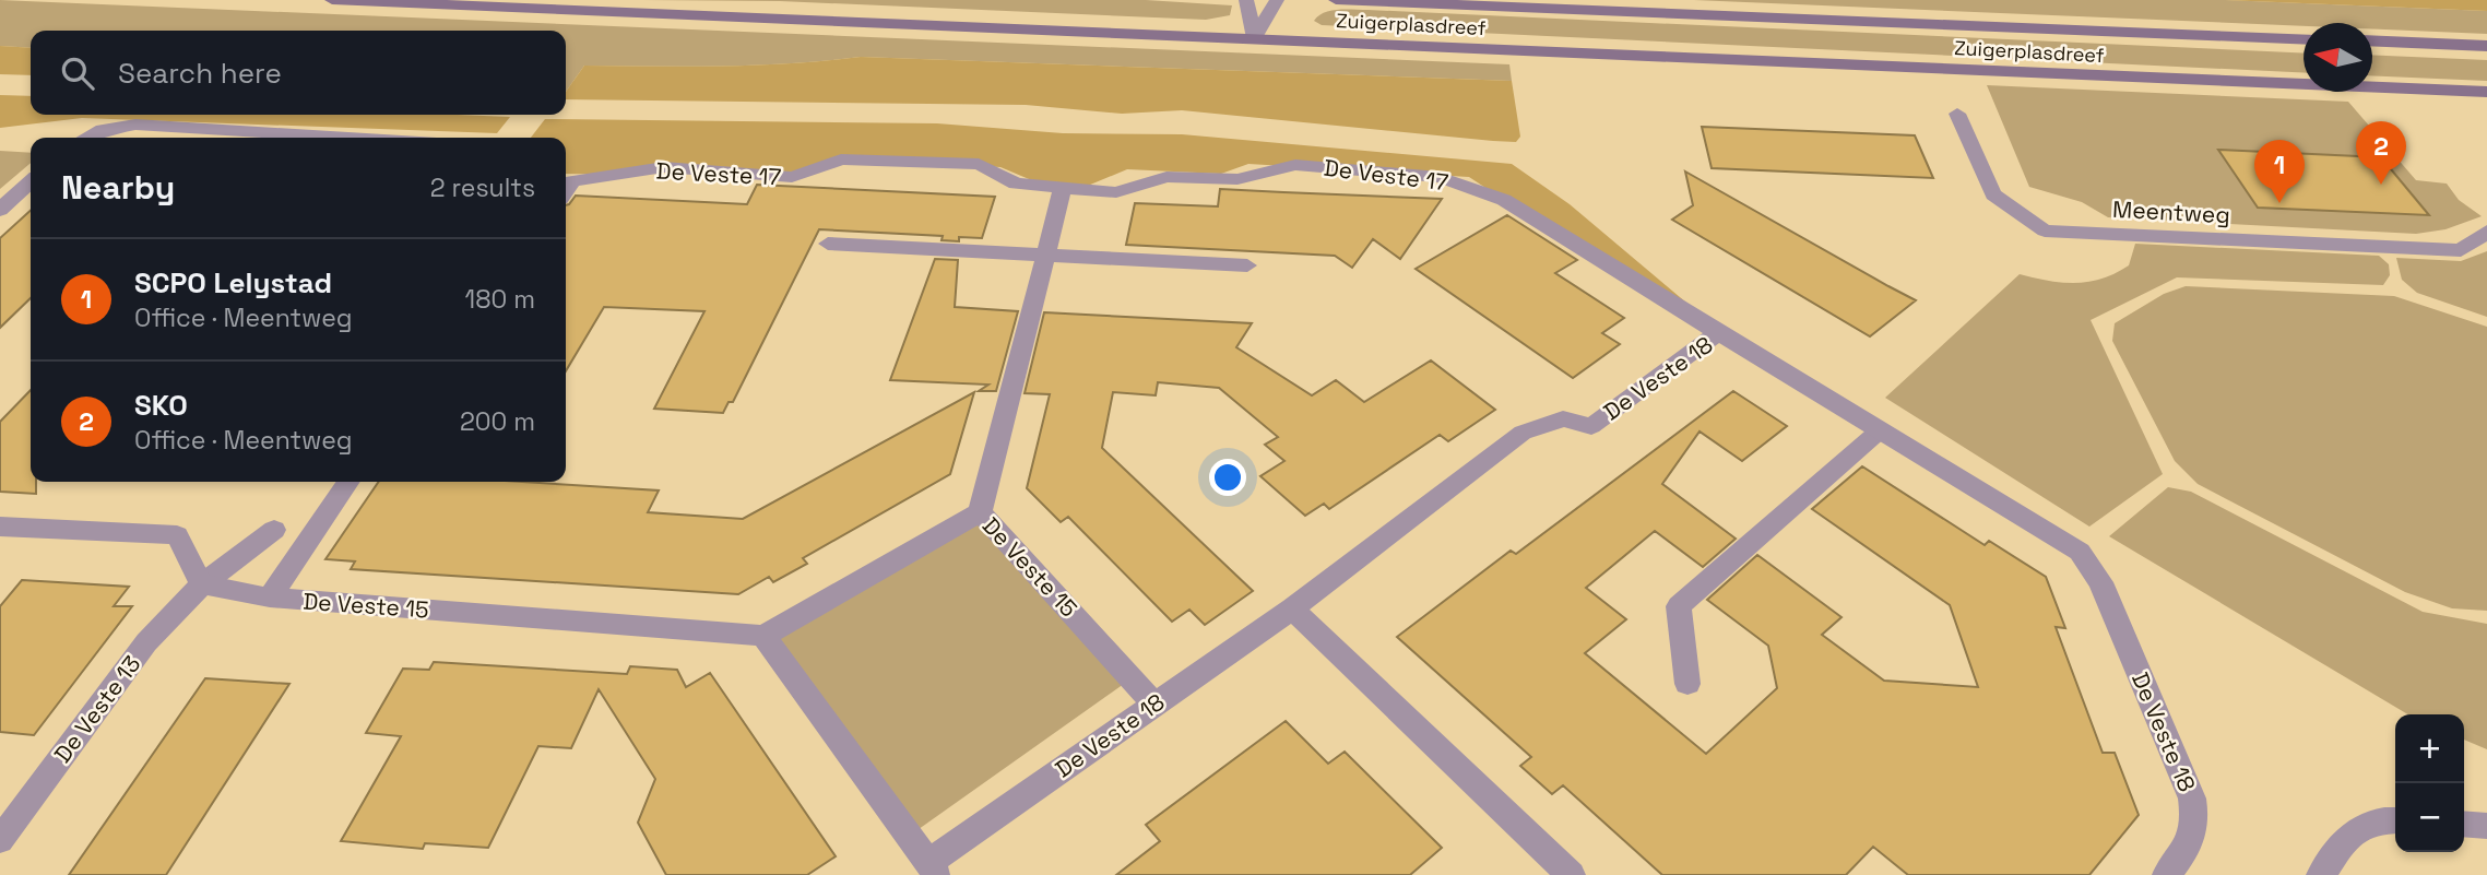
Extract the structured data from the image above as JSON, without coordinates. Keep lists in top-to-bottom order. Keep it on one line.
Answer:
{"streets":{"main road":["Zuigerplasdreef"],"street":["De Veste 17","Meentweg","De Veste 18","De Veste 15","De Veste 13"]},"crossings":[["De Veste 17","De Veste 18"],["De Veste 18","De Veste 15"],["De Veste 15","De Veste 13"]],"north":"left","page":{"search":"Search here","pins":["2","1"],"heading":["Nearby","2 results"],"list":[{"mark":"1","name":"SCPO Lelystad","note":"Office · Meentweg","value":"180 m"},{"mark":"2","name":"SKO","note":"Office · Meentweg","value":"200 m"}],"map_buttons":["+","−"]}}
